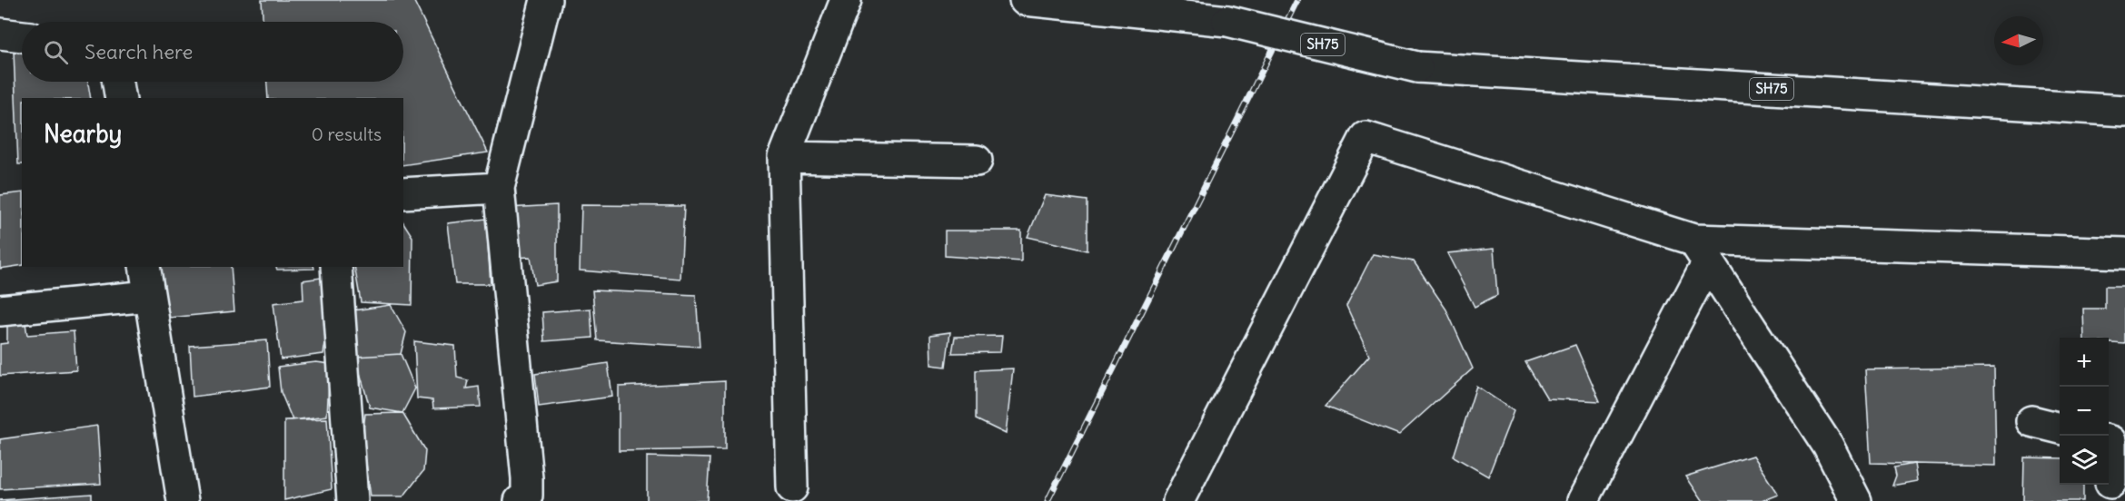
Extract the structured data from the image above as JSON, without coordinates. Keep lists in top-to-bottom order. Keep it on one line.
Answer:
{"streets":{"street":["SH75"]},"north":"left","page":{"search":"Search here","heading":["Nearby","0 results"],"map_buttons":["+","−"]}}
